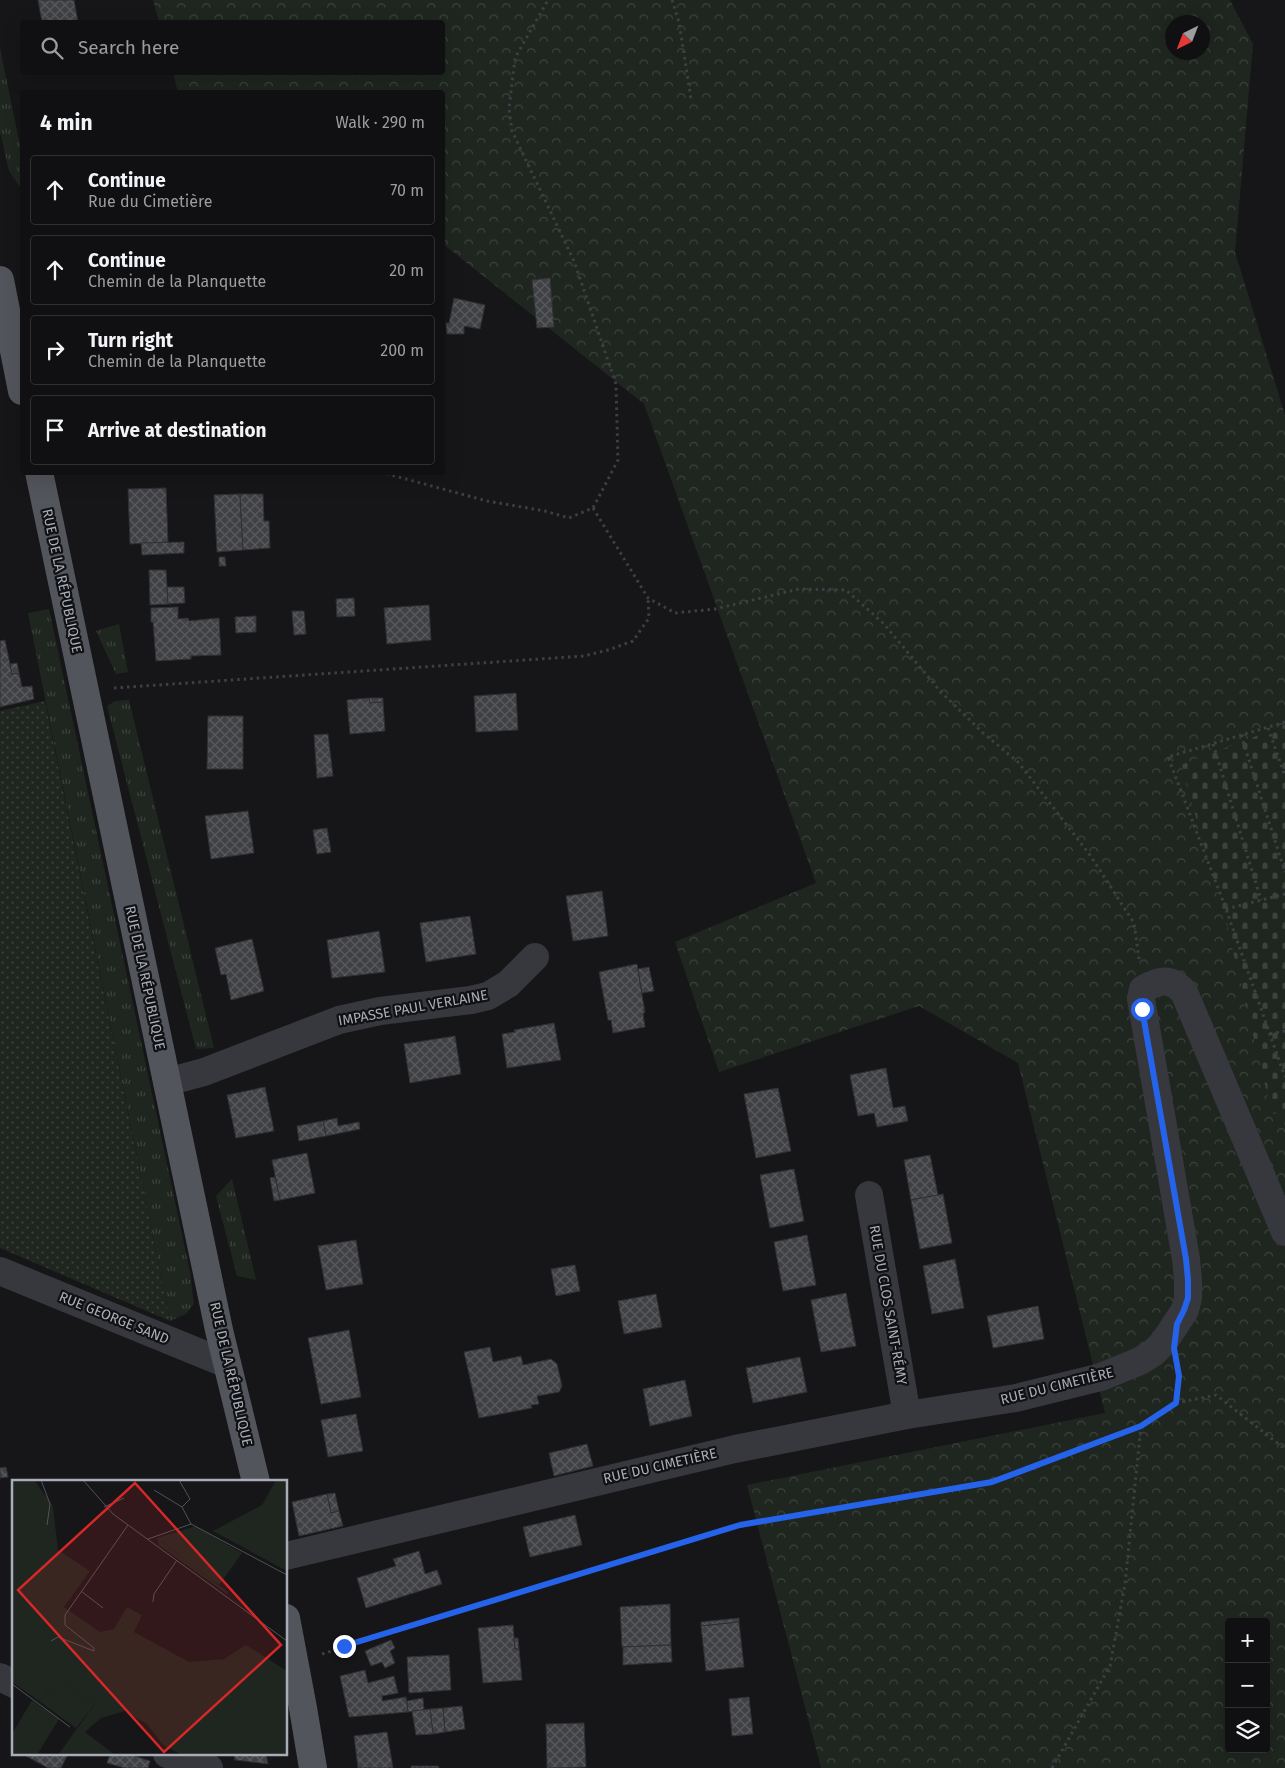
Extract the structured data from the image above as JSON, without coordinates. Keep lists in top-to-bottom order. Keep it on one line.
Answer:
{"streets":{"main road":["RUE DE LA RÉPUBLIQUE"],"street":["IMPASSE PAUL VERLAINE","RUE DU CLOS SAINT-RÉMY","RUE GEORGE SAND","RUE DU CIMETIÈRE"]},"crossings":[["RUE DE LA RÉPUBLIQUE","IMPASSE PAUL VERLAINE"],["RUE DE LA RÉPUBLIQUE","RUE GEORGE SAND"],["RUE DU CLOS SAINT-RÉMY","RUE DU CIMETIÈRE"]],"north":"bottom left","page":{"search":"Search here","heading":["4 min","Walk · 290 m"],"list":[["Continue","Rue du Cimetière","70 m"],["Continue","Chemin de la Planquette","20 m"],["Turn right","Chemin de la Planquette","200 m"],"Arrive at destination"],"map_buttons":["+","−"]}}
